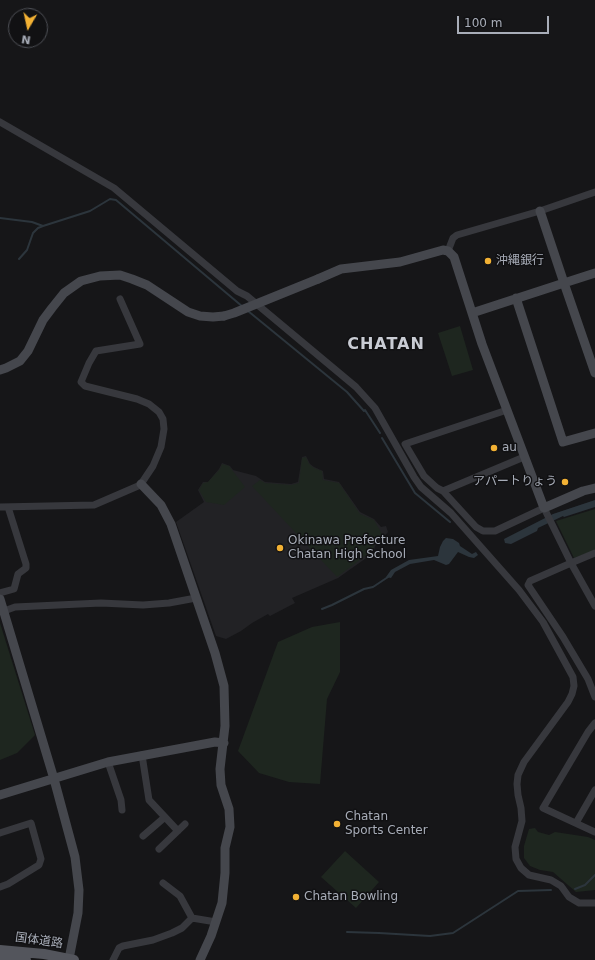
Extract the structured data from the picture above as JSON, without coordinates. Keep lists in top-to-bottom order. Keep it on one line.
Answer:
{"streets":{"main road":["国体道路"]},"districts":["CHATAN"],"places":["沖縄銀行","au","アパートりょう","Okinawa Prefecture Chatan High School","Chatan Sports Center","Chatan Bowling"],"scale_bar":"100 m","north":"bottom"}
